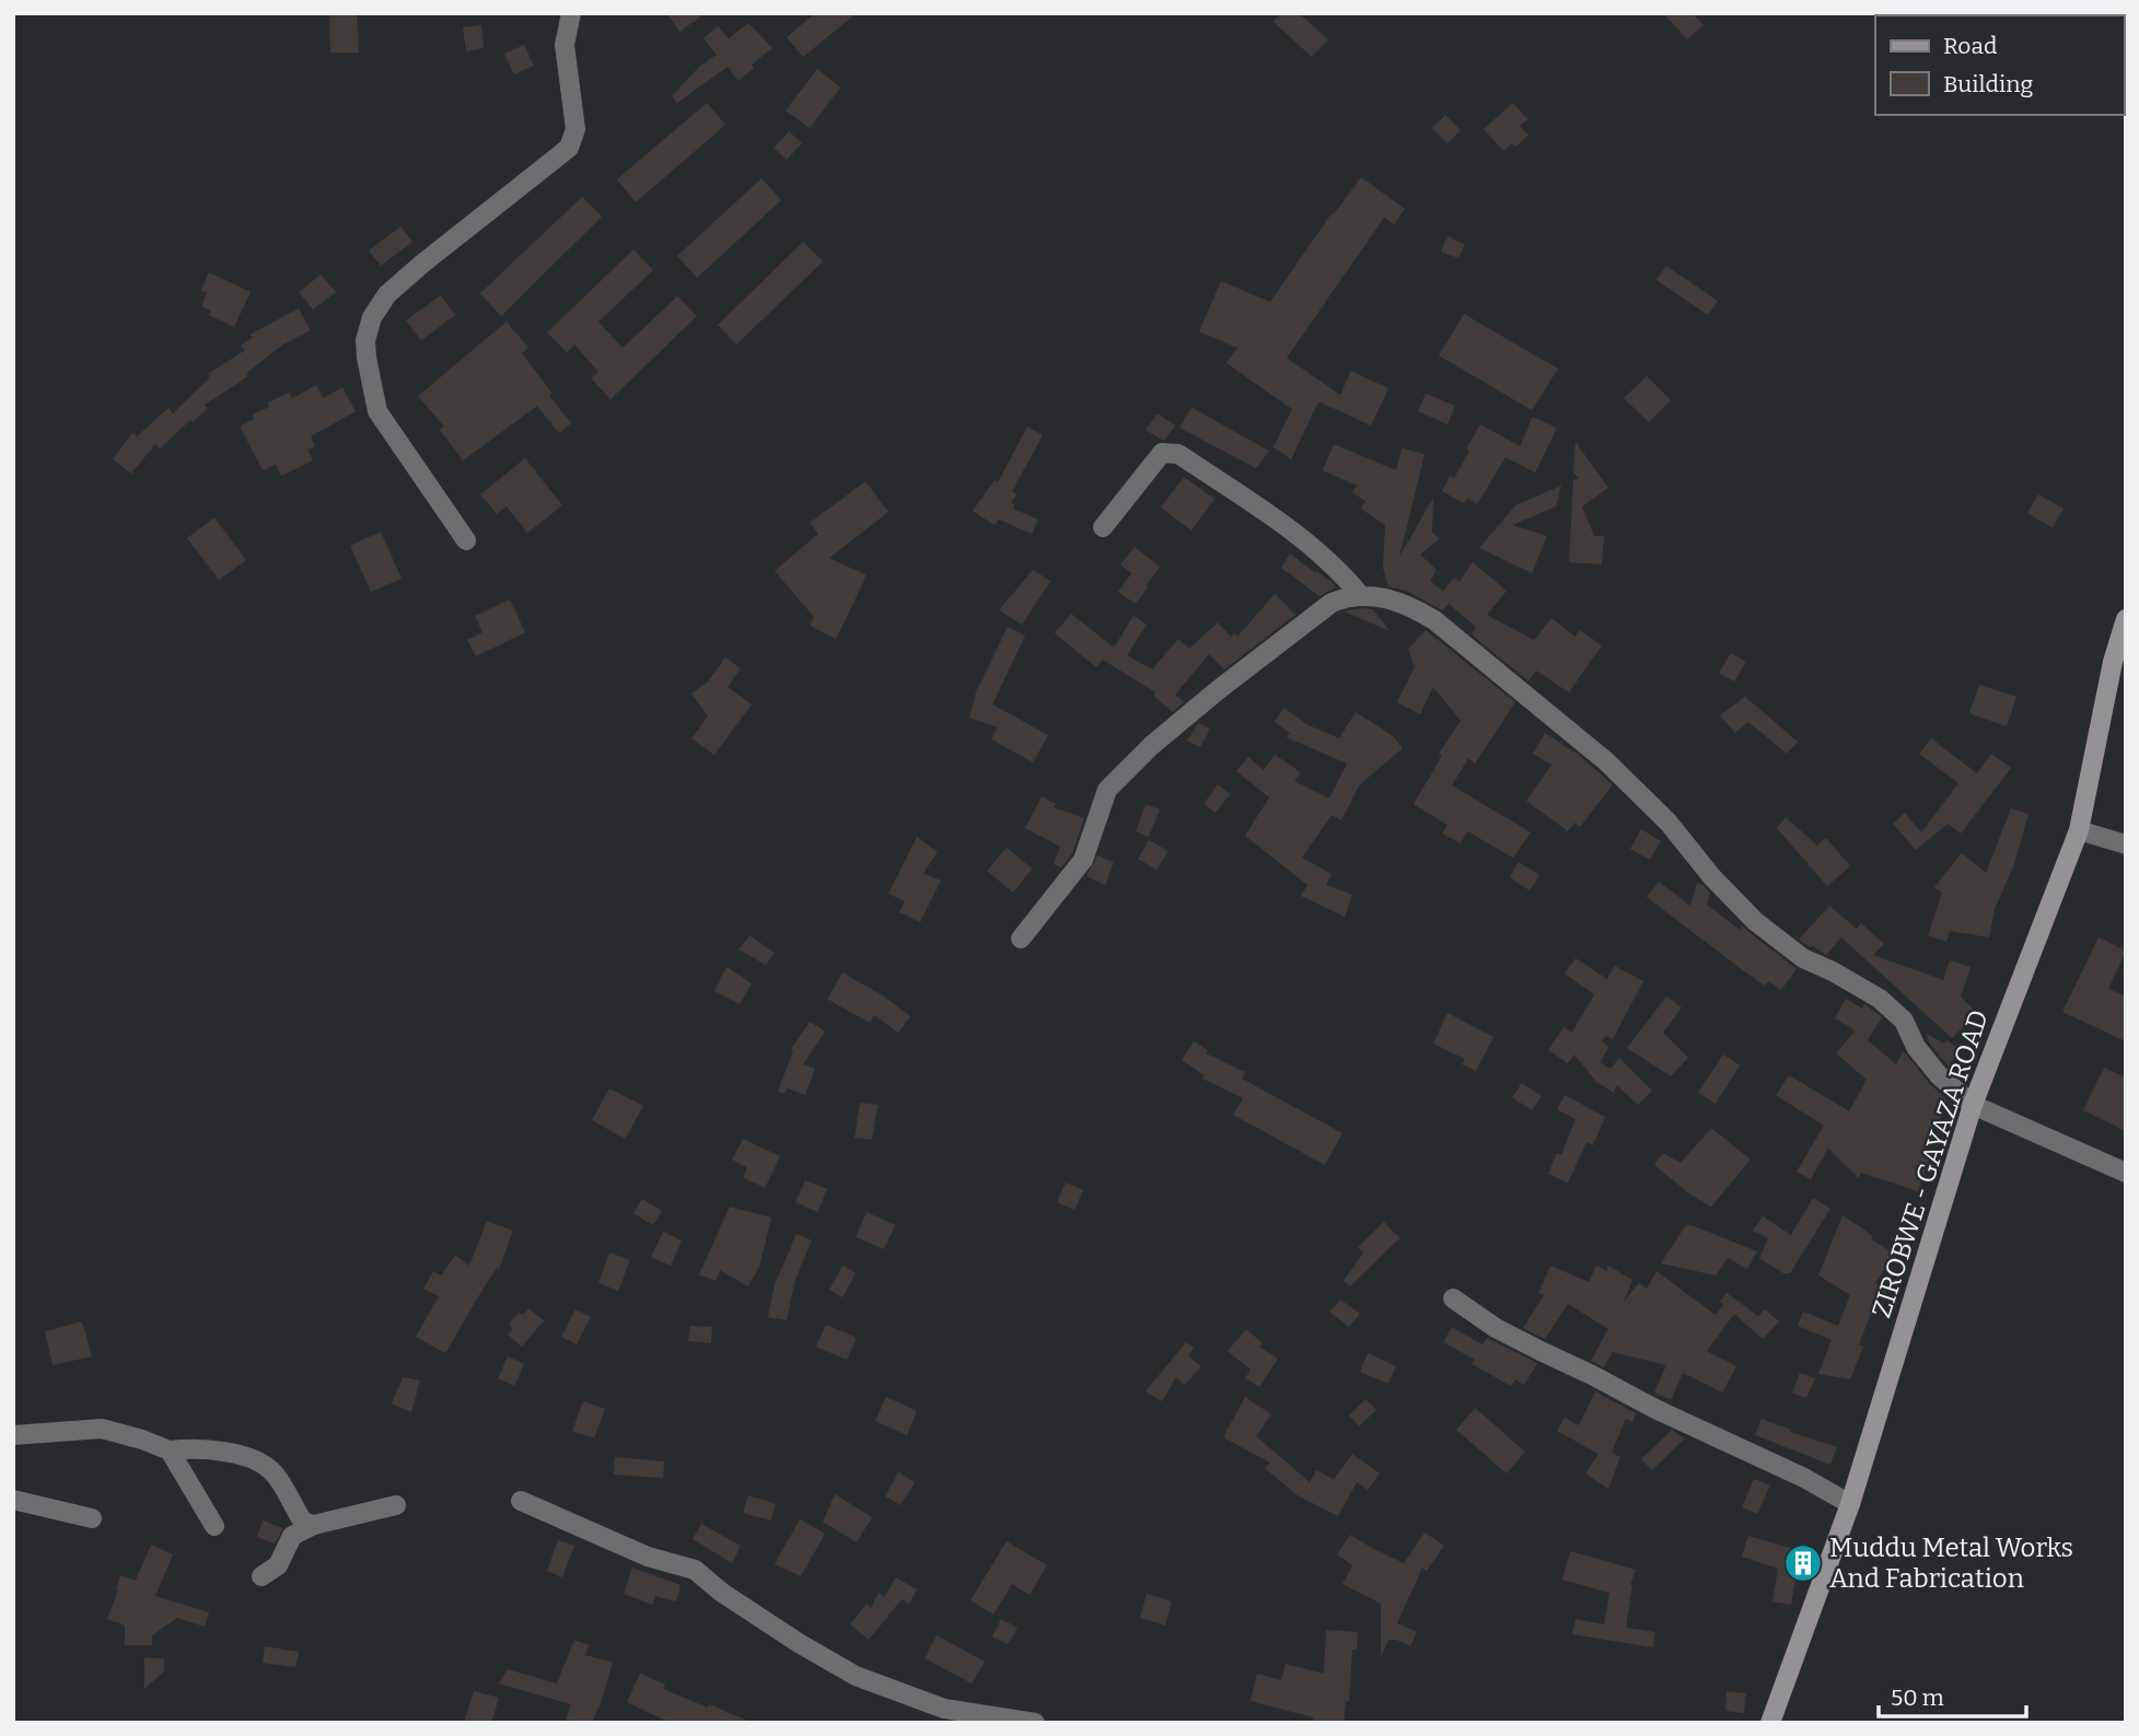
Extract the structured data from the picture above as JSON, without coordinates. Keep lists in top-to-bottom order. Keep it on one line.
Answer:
{"streets":{"street":["ZIROBWE - GAYAZA ROAD"]},"places":{"building":["Muddu Metal Works And Fabrication"]},"legend":["Road","Building"],"scale_bar":"50 m"}
